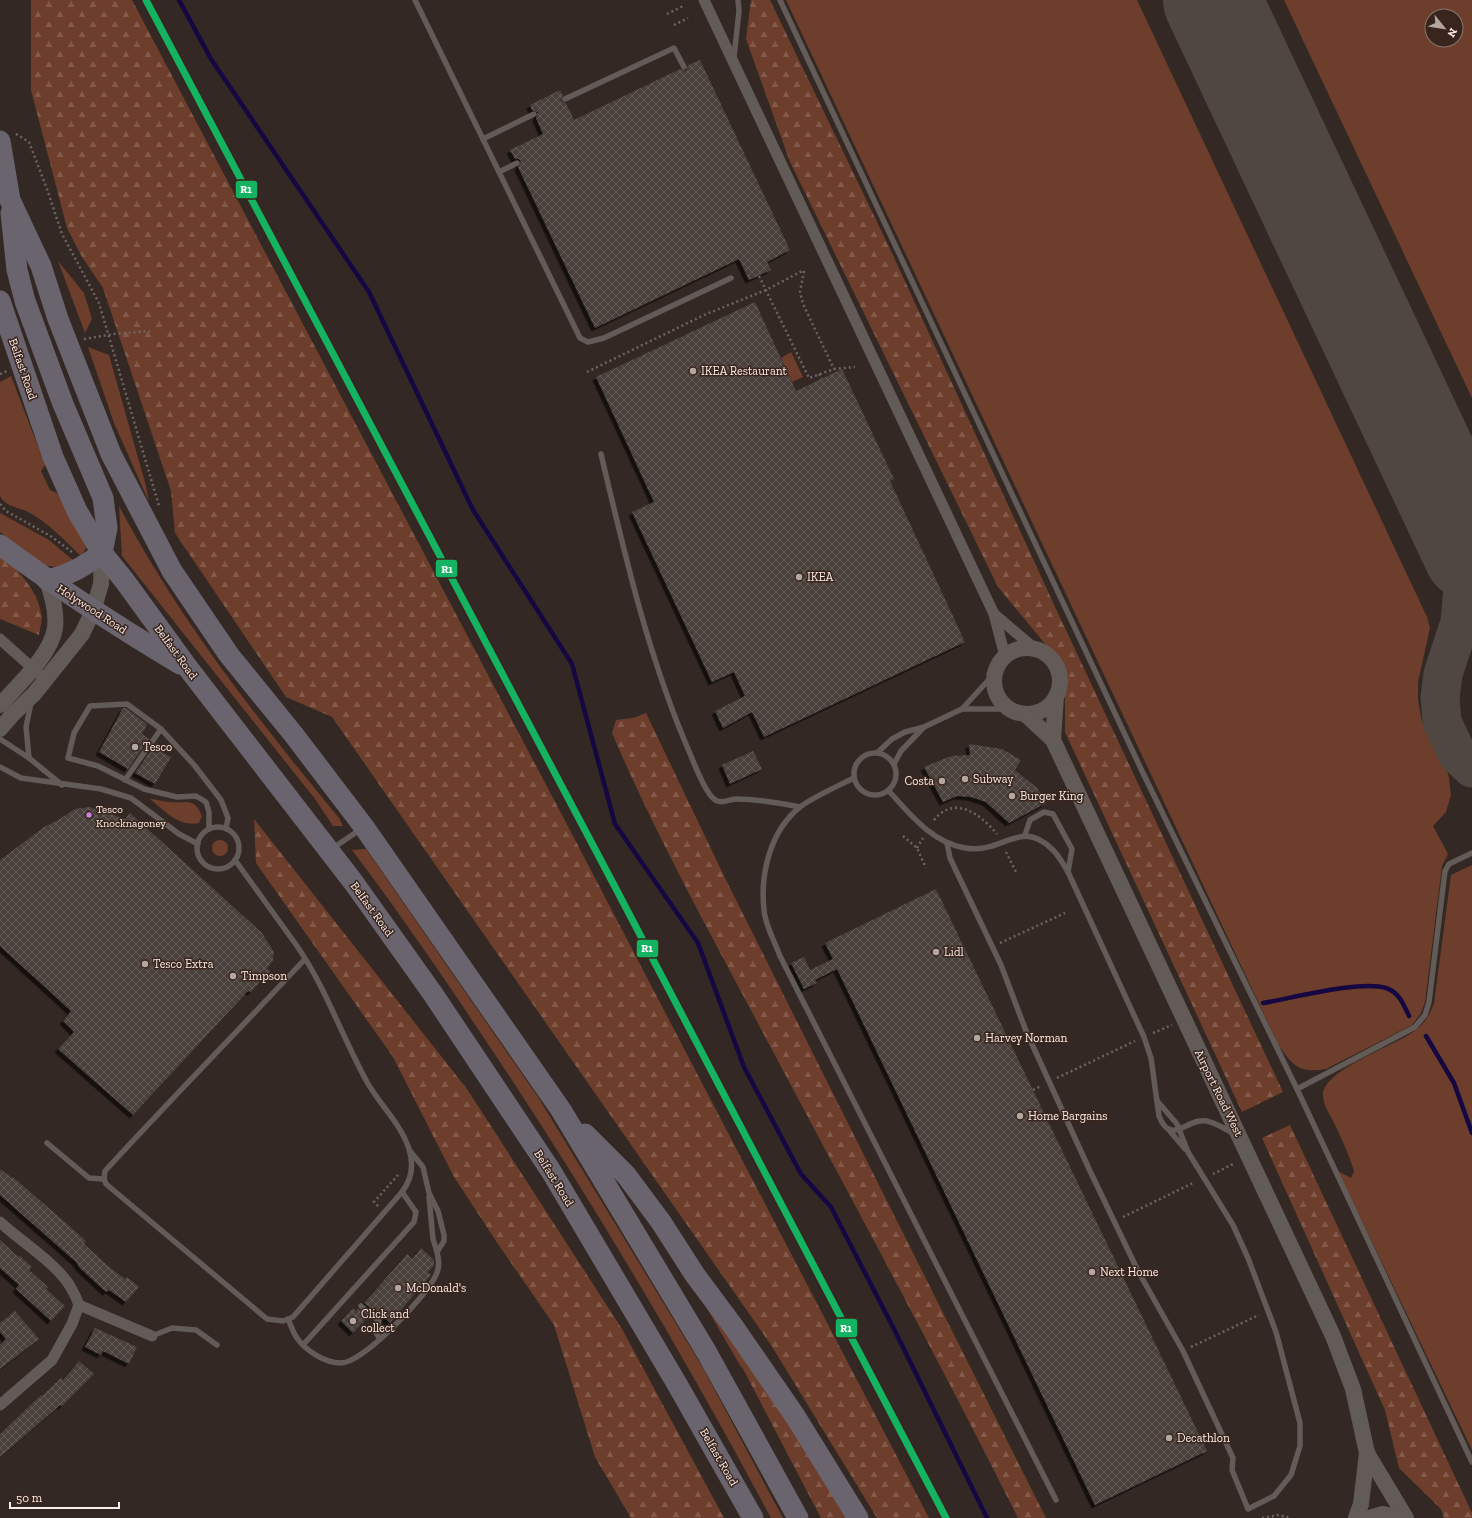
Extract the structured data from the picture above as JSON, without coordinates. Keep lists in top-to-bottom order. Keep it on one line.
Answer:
{"streets":{"highway":["Belfast Road","Holywood Road"],"street":["Airport Road West"]},"crossings":[["Belfast Road","Holywood Road"]],"places":["IKEA Restaurant","IKEA","Tesco","Subway","Costa","Burger King","Tesco Knocknagoney","Lidl","Tesco Extra","Timpson","Harvey Norman","Home Bargains","Next Home","McDonald's","Click and collect","Decathlon"],"lines":["transit line R1"],"scale_bar":"50 m","north":"bottom right"}
